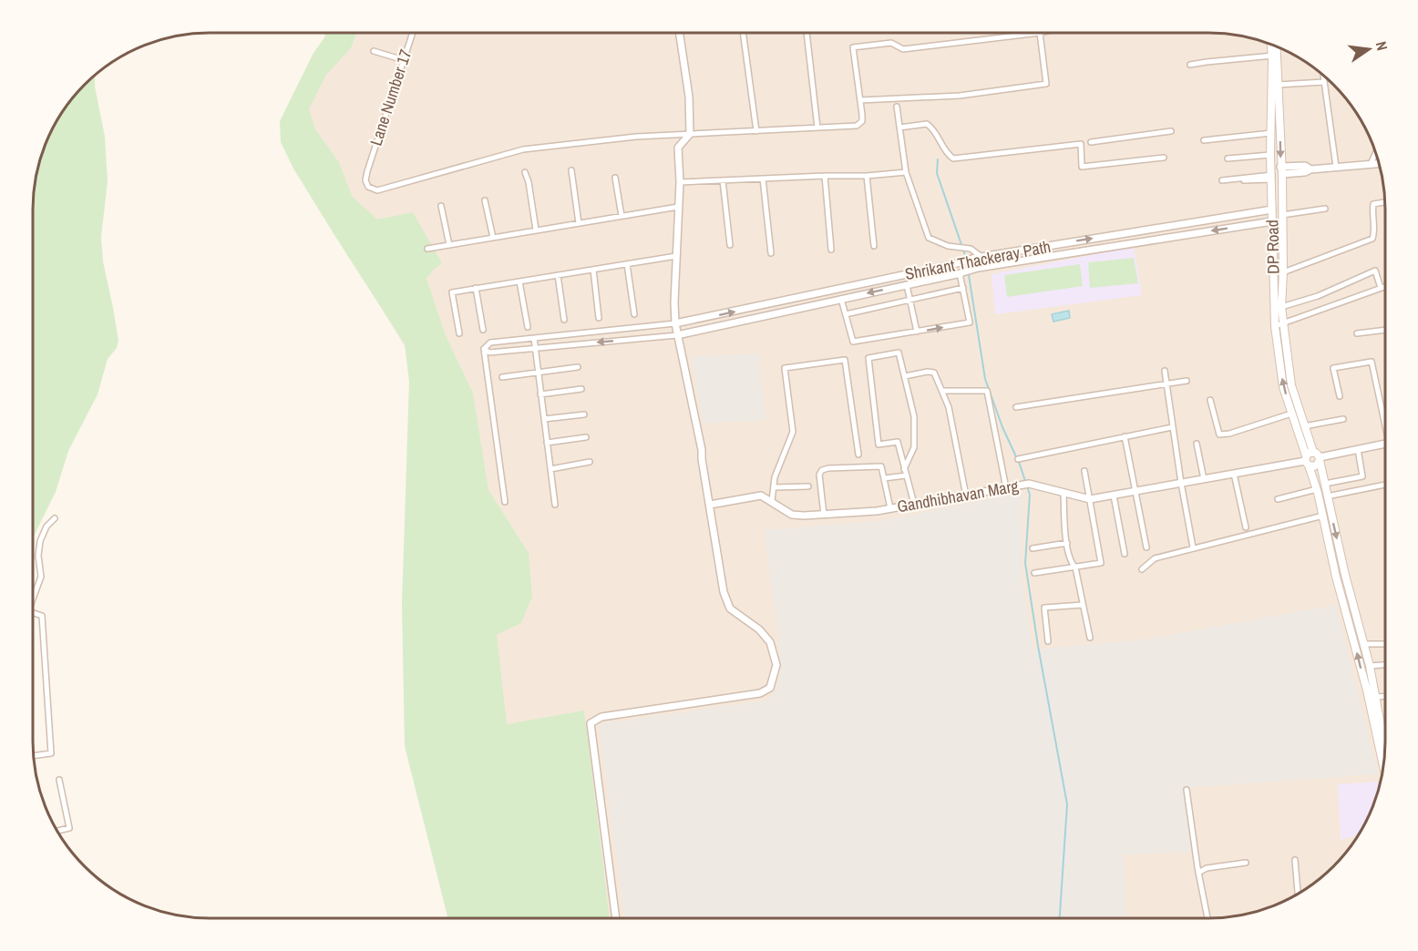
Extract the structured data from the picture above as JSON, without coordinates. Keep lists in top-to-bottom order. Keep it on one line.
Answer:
{"streets":{"main road":["DP Road","Shrikant Thackeray Path"],"street":["Lane Number 17","Gandhibhavan Marg"]},"crossings":[["DP Road","Shrikant Thackeray Path"],["DP Road","Gandhibhavan Marg"]],"north":"right"}
